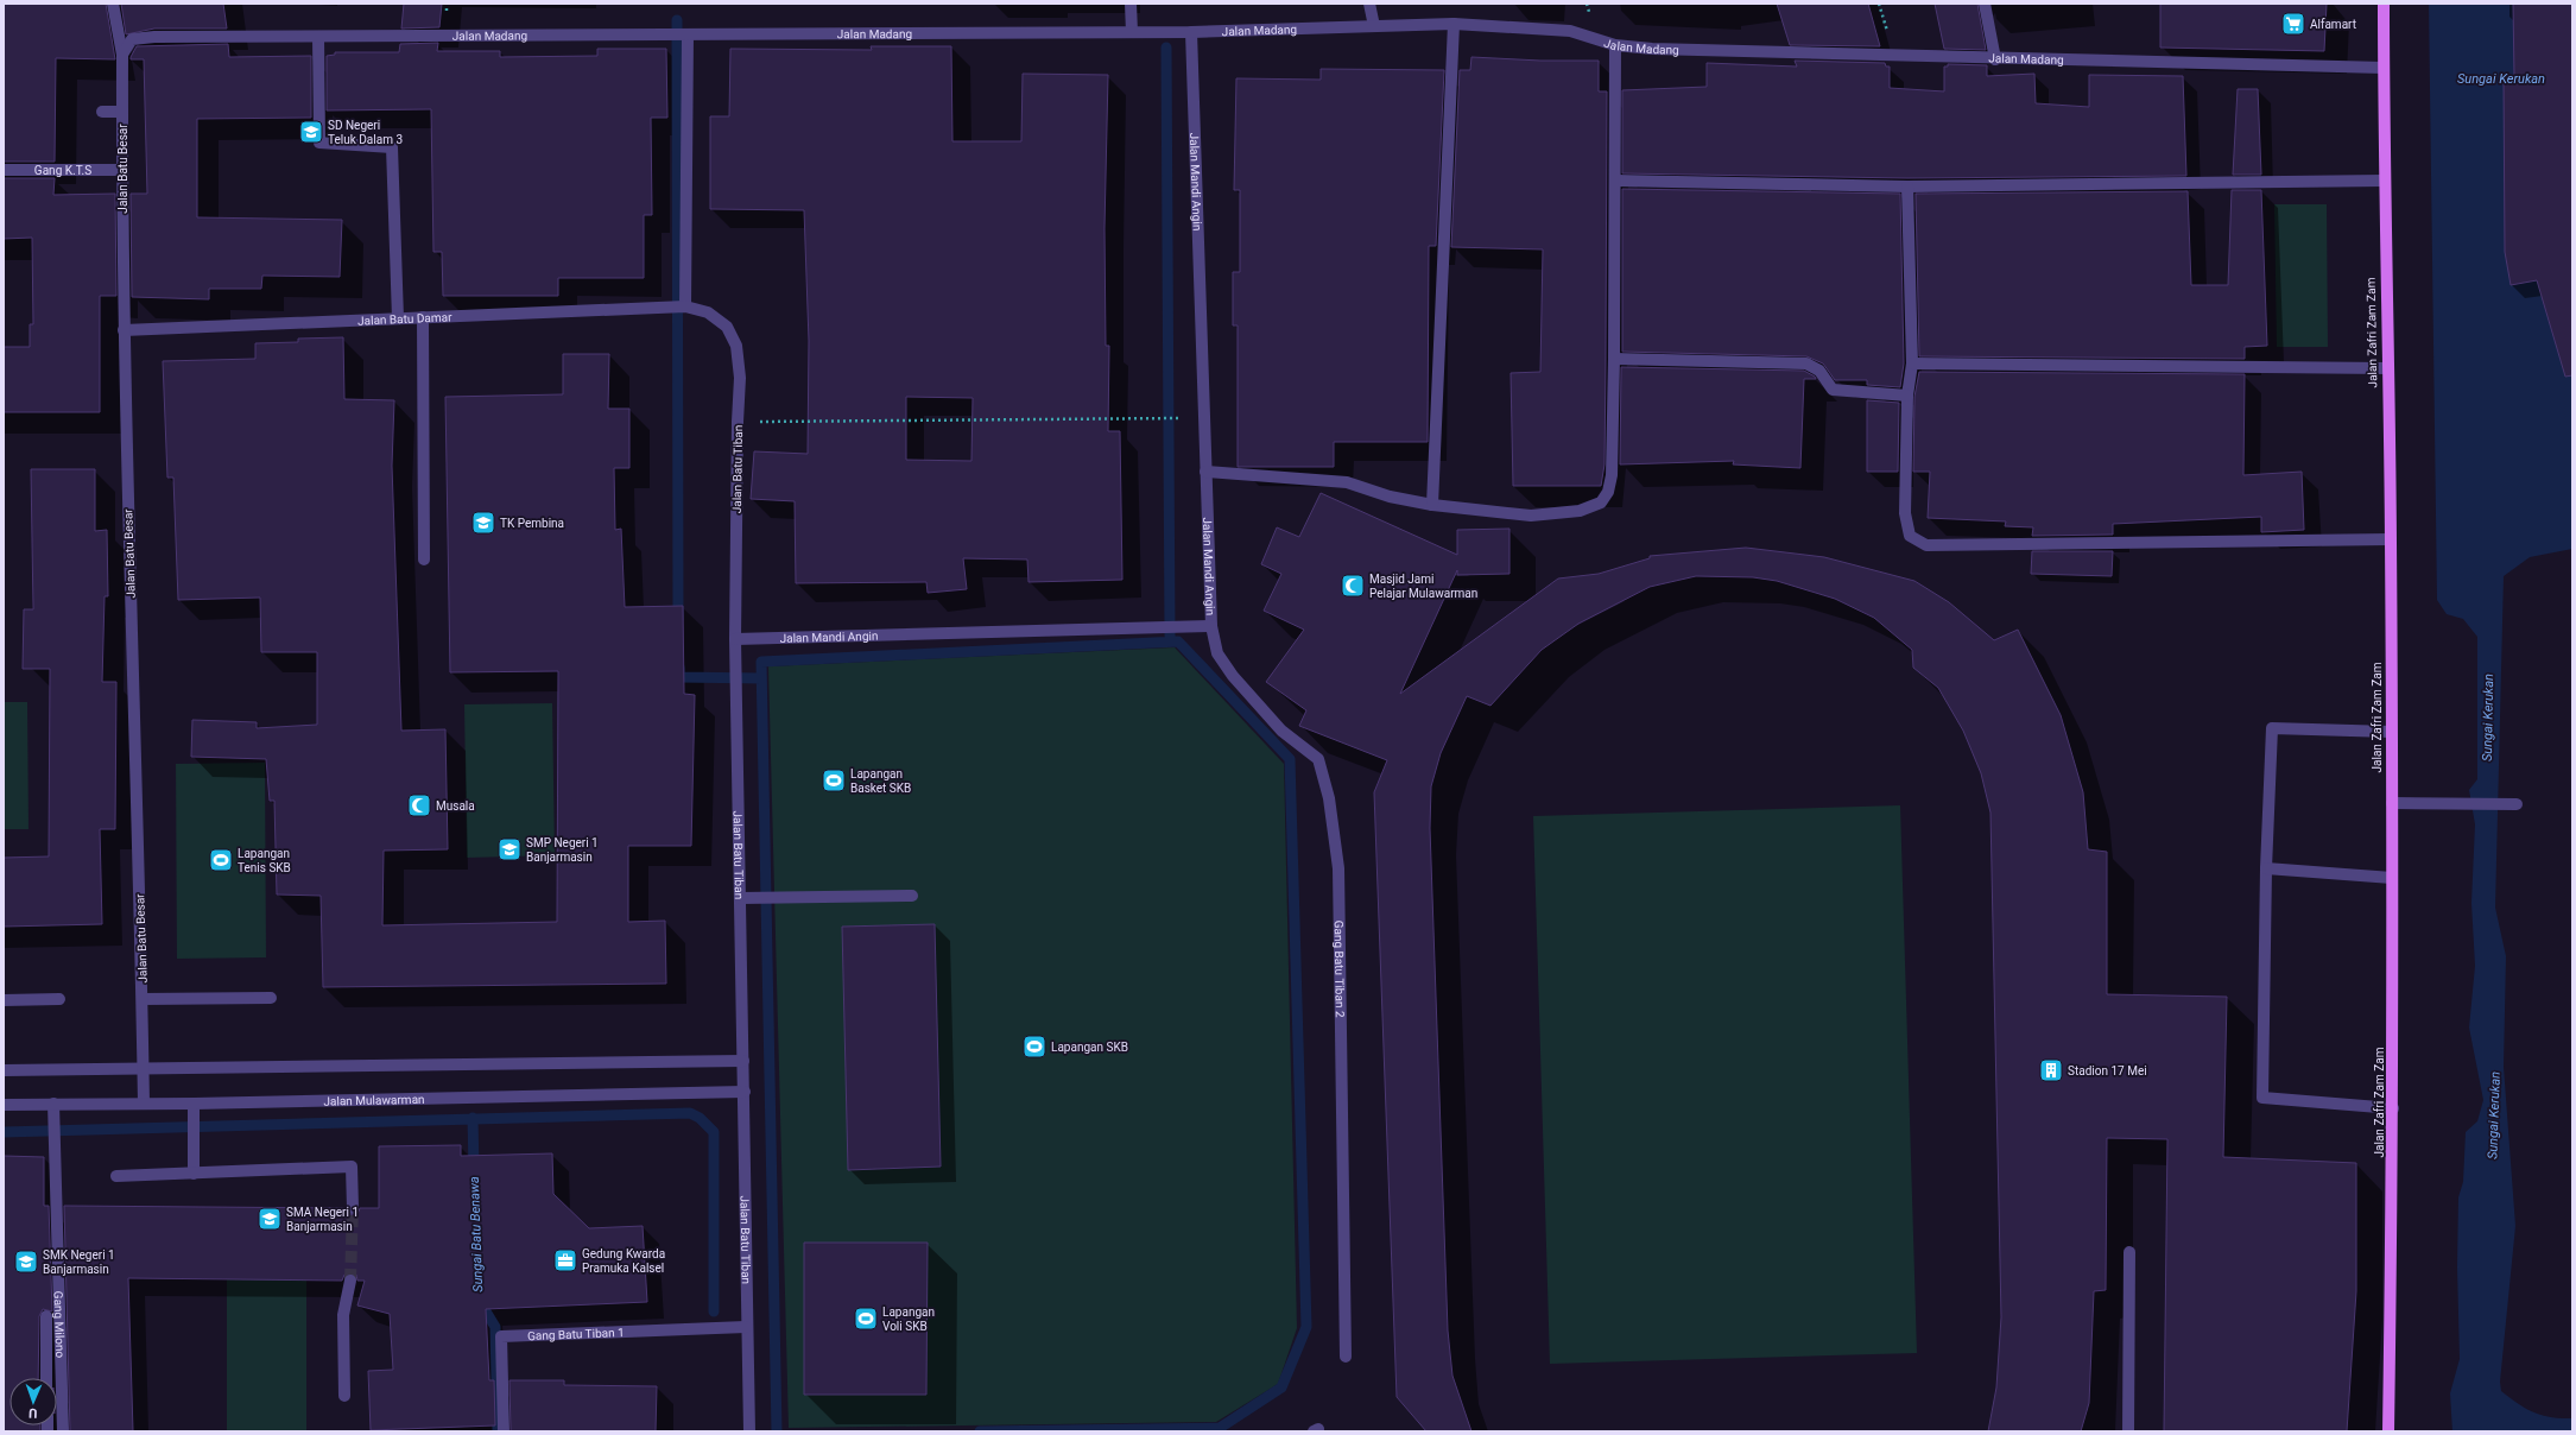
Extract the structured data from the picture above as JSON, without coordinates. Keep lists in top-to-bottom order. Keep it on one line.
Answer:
{"streets":{"main road":["Jalan Zafri Zam Zam"],"street":["Jalan Madang","Jalan Batu Besar","Gang K.T.S","Jalan Mandi Angin","Jalan Batu Damar","Jalan Batu Tiban","Gang Batu Tiban 2","Jalan Mulawarman","Gang Milono","Gang Batu Tiban 1"]},"crossings":[["Jalan Madang","Jalan Batu Besar"],["Jalan Madang","Jalan Mandi Angin"],["Jalan Madang","Jalan Zafri Zam Zam"],["Jalan Batu Besar","Gang K.T.S"],["Jalan Batu Besar","Jalan Batu Damar"],["Jalan Batu Besar","Jalan Mulawarman"],["Jalan Mandi Angin","Jalan Batu Tiban"],["Jalan Mandi Angin","Gang Batu Tiban 2"],["Jalan Batu Damar","Jalan Batu Tiban"],["Jalan Batu Tiban","Jalan Mulawarman"],["Jalan Batu Tiban","Gang Batu Tiban 1"],["Jalan Mulawarman","Gang Milono"]],"water":["Sungai Kerukan","Sungai Batu Benawa"],"places":{"supermarket":["Alfamart"],"school or university":["SD Negeri Teluk Dalam 3","TK Pembina","SMP Negeri 1 Banjarmasin","SMA Negeri 1 Banjarmasin","SMK Negeri 1 Banjarmasin"],"mosque":["Masjid Jami Pelajar Mulawarman","Musala"],"sports":["Lapangan Basket SKB","Lapangan Tenis SKB","Lapangan SKB","Lapangan Voli SKB"],"building":["Stadion 17 Mei"],"office":["Gedung Kwarda Pramuka Kalsel"]},"north":"bottom"}
